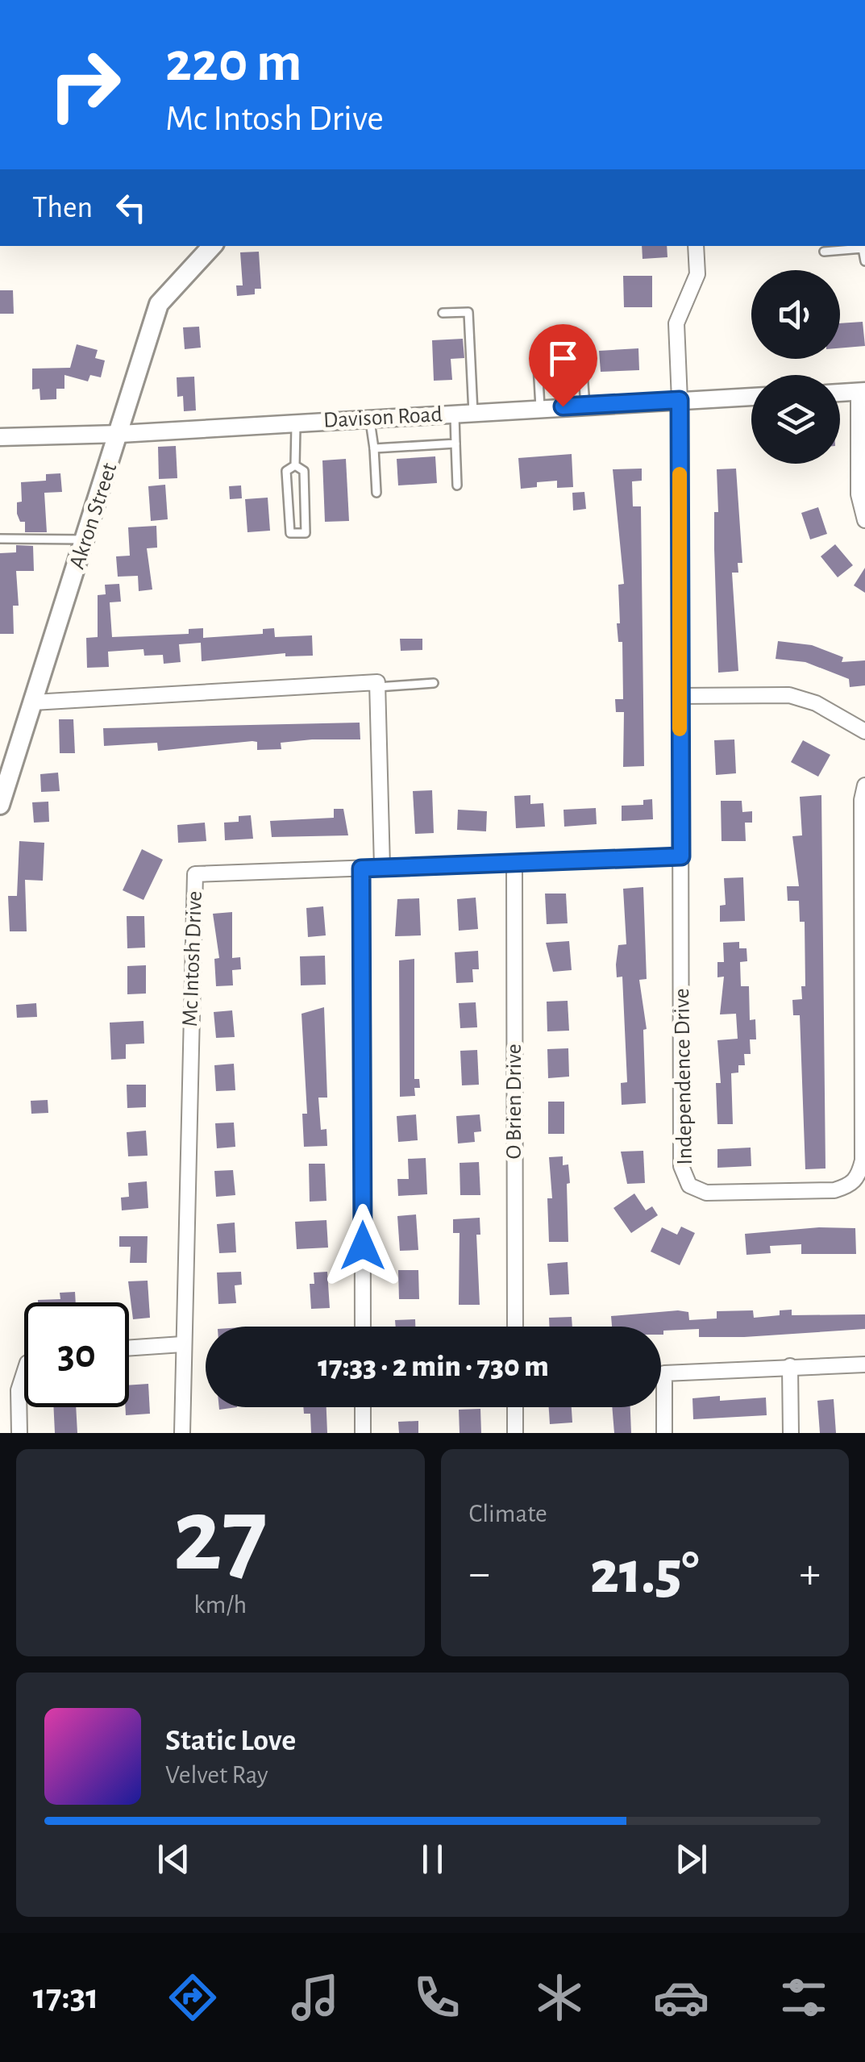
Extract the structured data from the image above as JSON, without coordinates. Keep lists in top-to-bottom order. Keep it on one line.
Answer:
{"streets":{"main road":["Akron Street"],"street":["Davison Road","Mc Intosh Drive","Independence Drive","O Brien Drive"]},"crossings":[["Davison Road","Akron Street"],["Davison Road","Independence Drive"],["Mc Intosh Drive","Independence Drive"],["Mc Intosh Drive","O Brien Drive"]],"page":{"turn":["220 m","Mc Intosh Drive"],"then":"Then","limit":"30","trip":"17:33 · 2 min · 730 m","tile":[["27","km/h"],"Climate"],"heat":["−","21.5°","+"],"song":["Static Love","Velvet Ray"],"tabs":"17:31"}}
